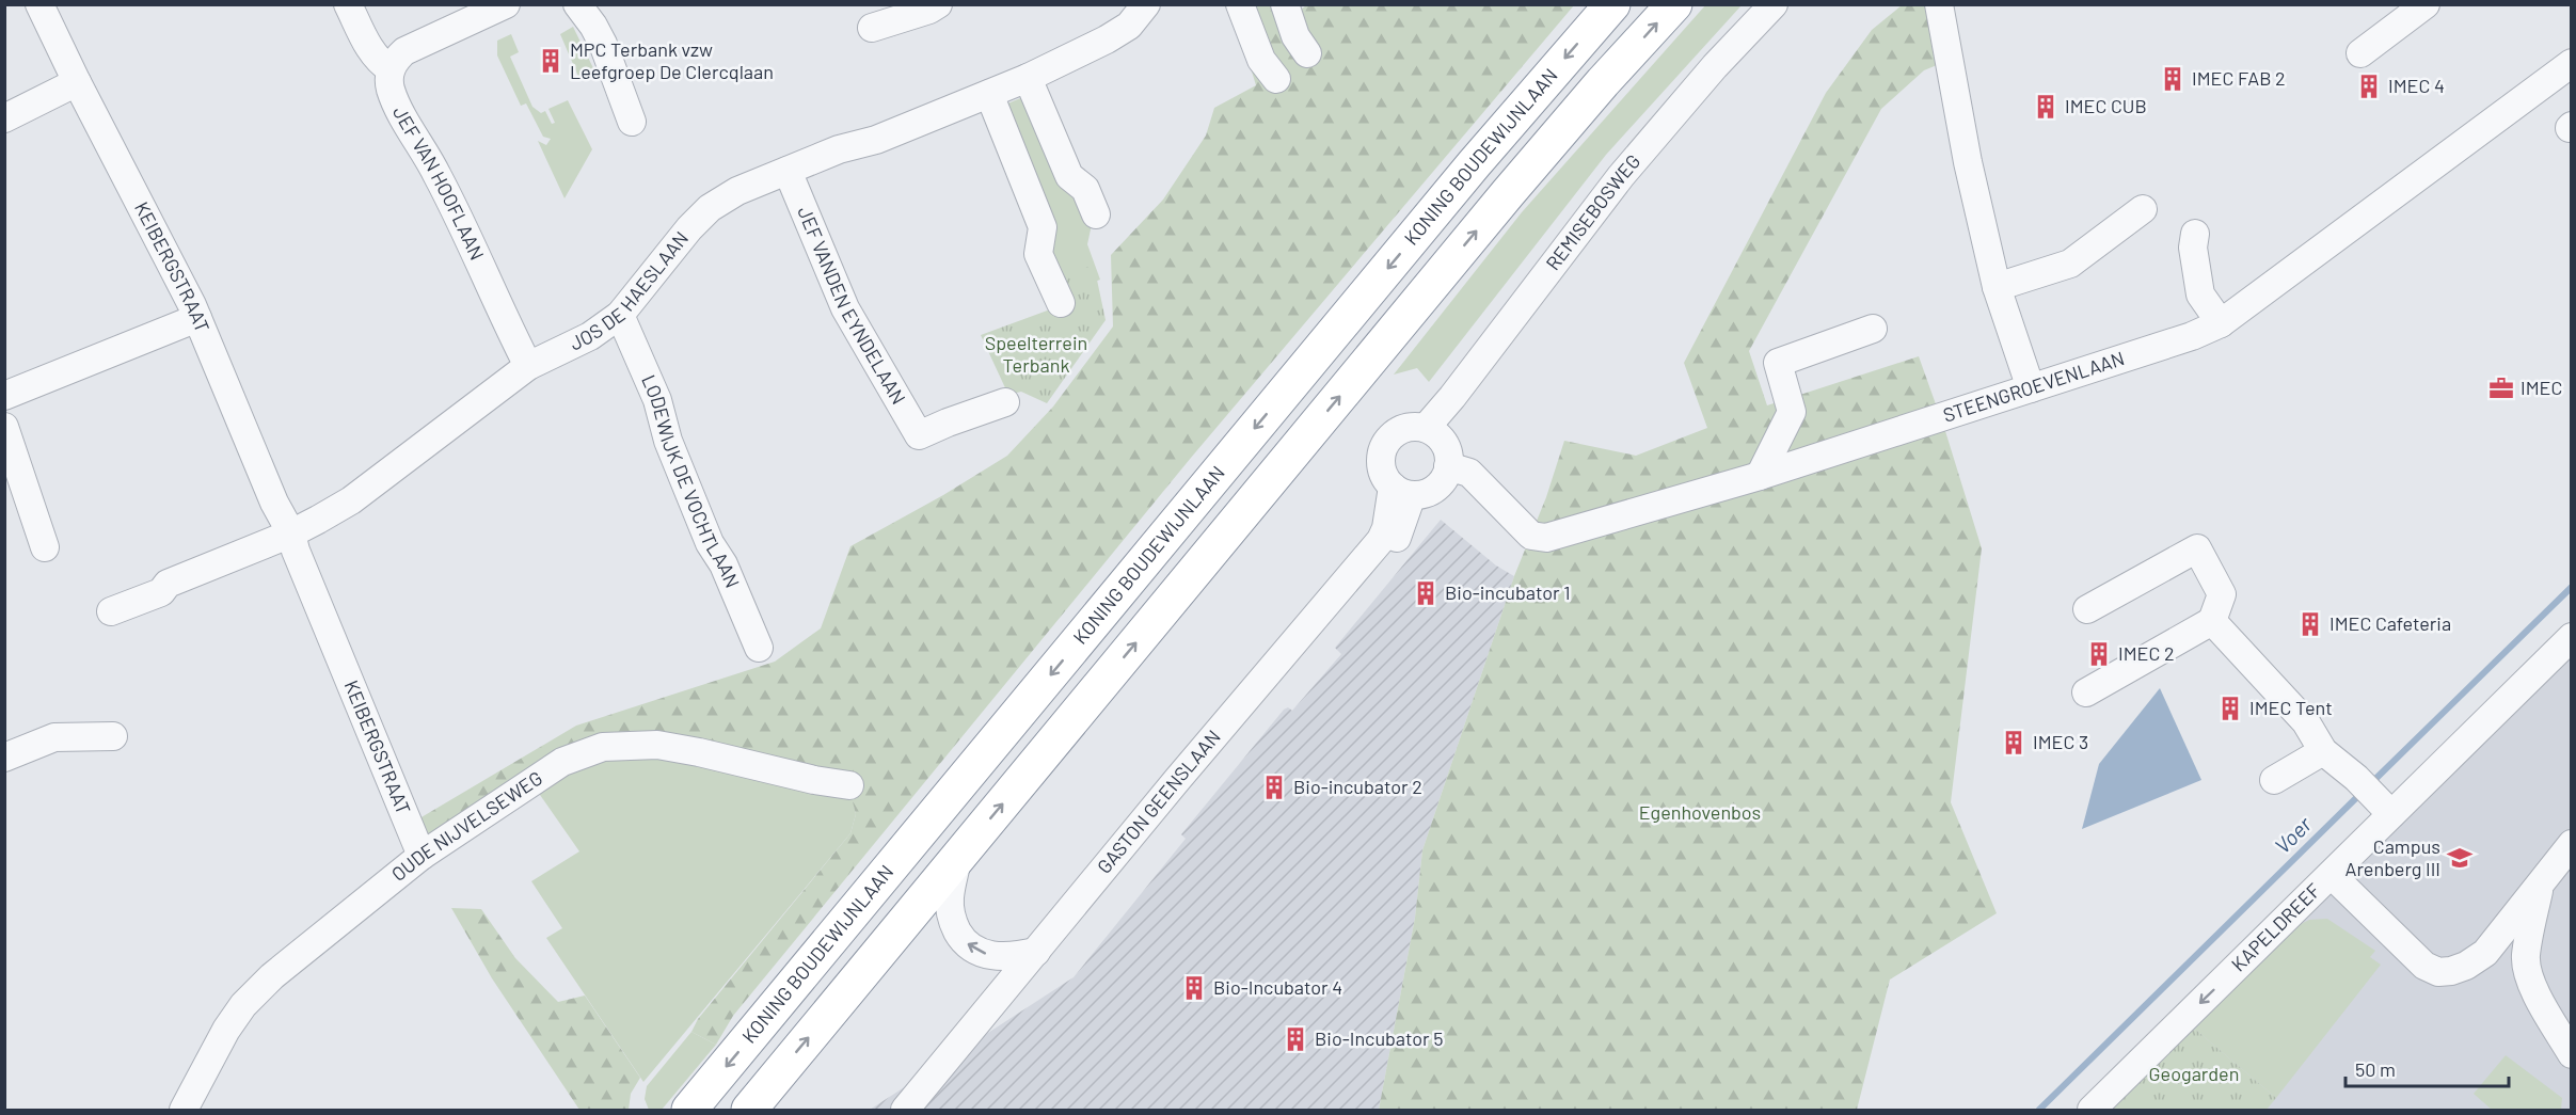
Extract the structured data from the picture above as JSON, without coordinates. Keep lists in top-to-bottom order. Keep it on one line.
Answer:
{"streets":{"highway":["KONING BOUDEWIJNLAAN"],"street":["JEF VAN HOOFLAAN","REMISEBOSWEG","KEIBERGSTRAAT","JOS DE HAESLAAN","JEF VANDEN EYNDELAAN","STEENGROEVENLAAN","LODEWIJK DE VOCHTLAAN","GASTON GEENSLAAN","OUDE NIJVELSEWEG","KAPELDREEF"]},"crossings":[["JEF VAN HOOFLAAN","JOS DE HAESLAAN"],["REMISEBOSWEG","STEENGROEVENLAAN"],["REMISEBOSWEG","GASTON GEENSLAAN"],["KEIBERGSTRAAT","JOS DE HAESLAAN"],["KEIBERGSTRAAT","OUDE NIJVELSEWEG"],["JOS DE HAESLAAN","JEF VANDEN EYNDELAAN"],["JOS DE HAESLAAN","LODEWIJK DE VOCHTLAAN"],["STEENGROEVENLAAN","GASTON GEENSLAAN"]],"one_way":["KAPELDREEF"],"water":["Voer"],"parks":["Speelterrein Terbank","Egenhovenbos","Geogarden"],"places":{"building":["MPC Terbank vzw Leefgroep De Clercqlaan","IMEC FAB 2","IMEC 4","IMEC CUB","Bio-incubator 1","IMEC Cafeteria","IMEC 2","IMEC Tent","IMEC 3","Bio-incubator 2","Bio-Incubator 4","Bio-Incubator 5"],"office":["IMEC"],"school or university":["Campus Arenberg III"]},"scale_bar":"50 m"}
